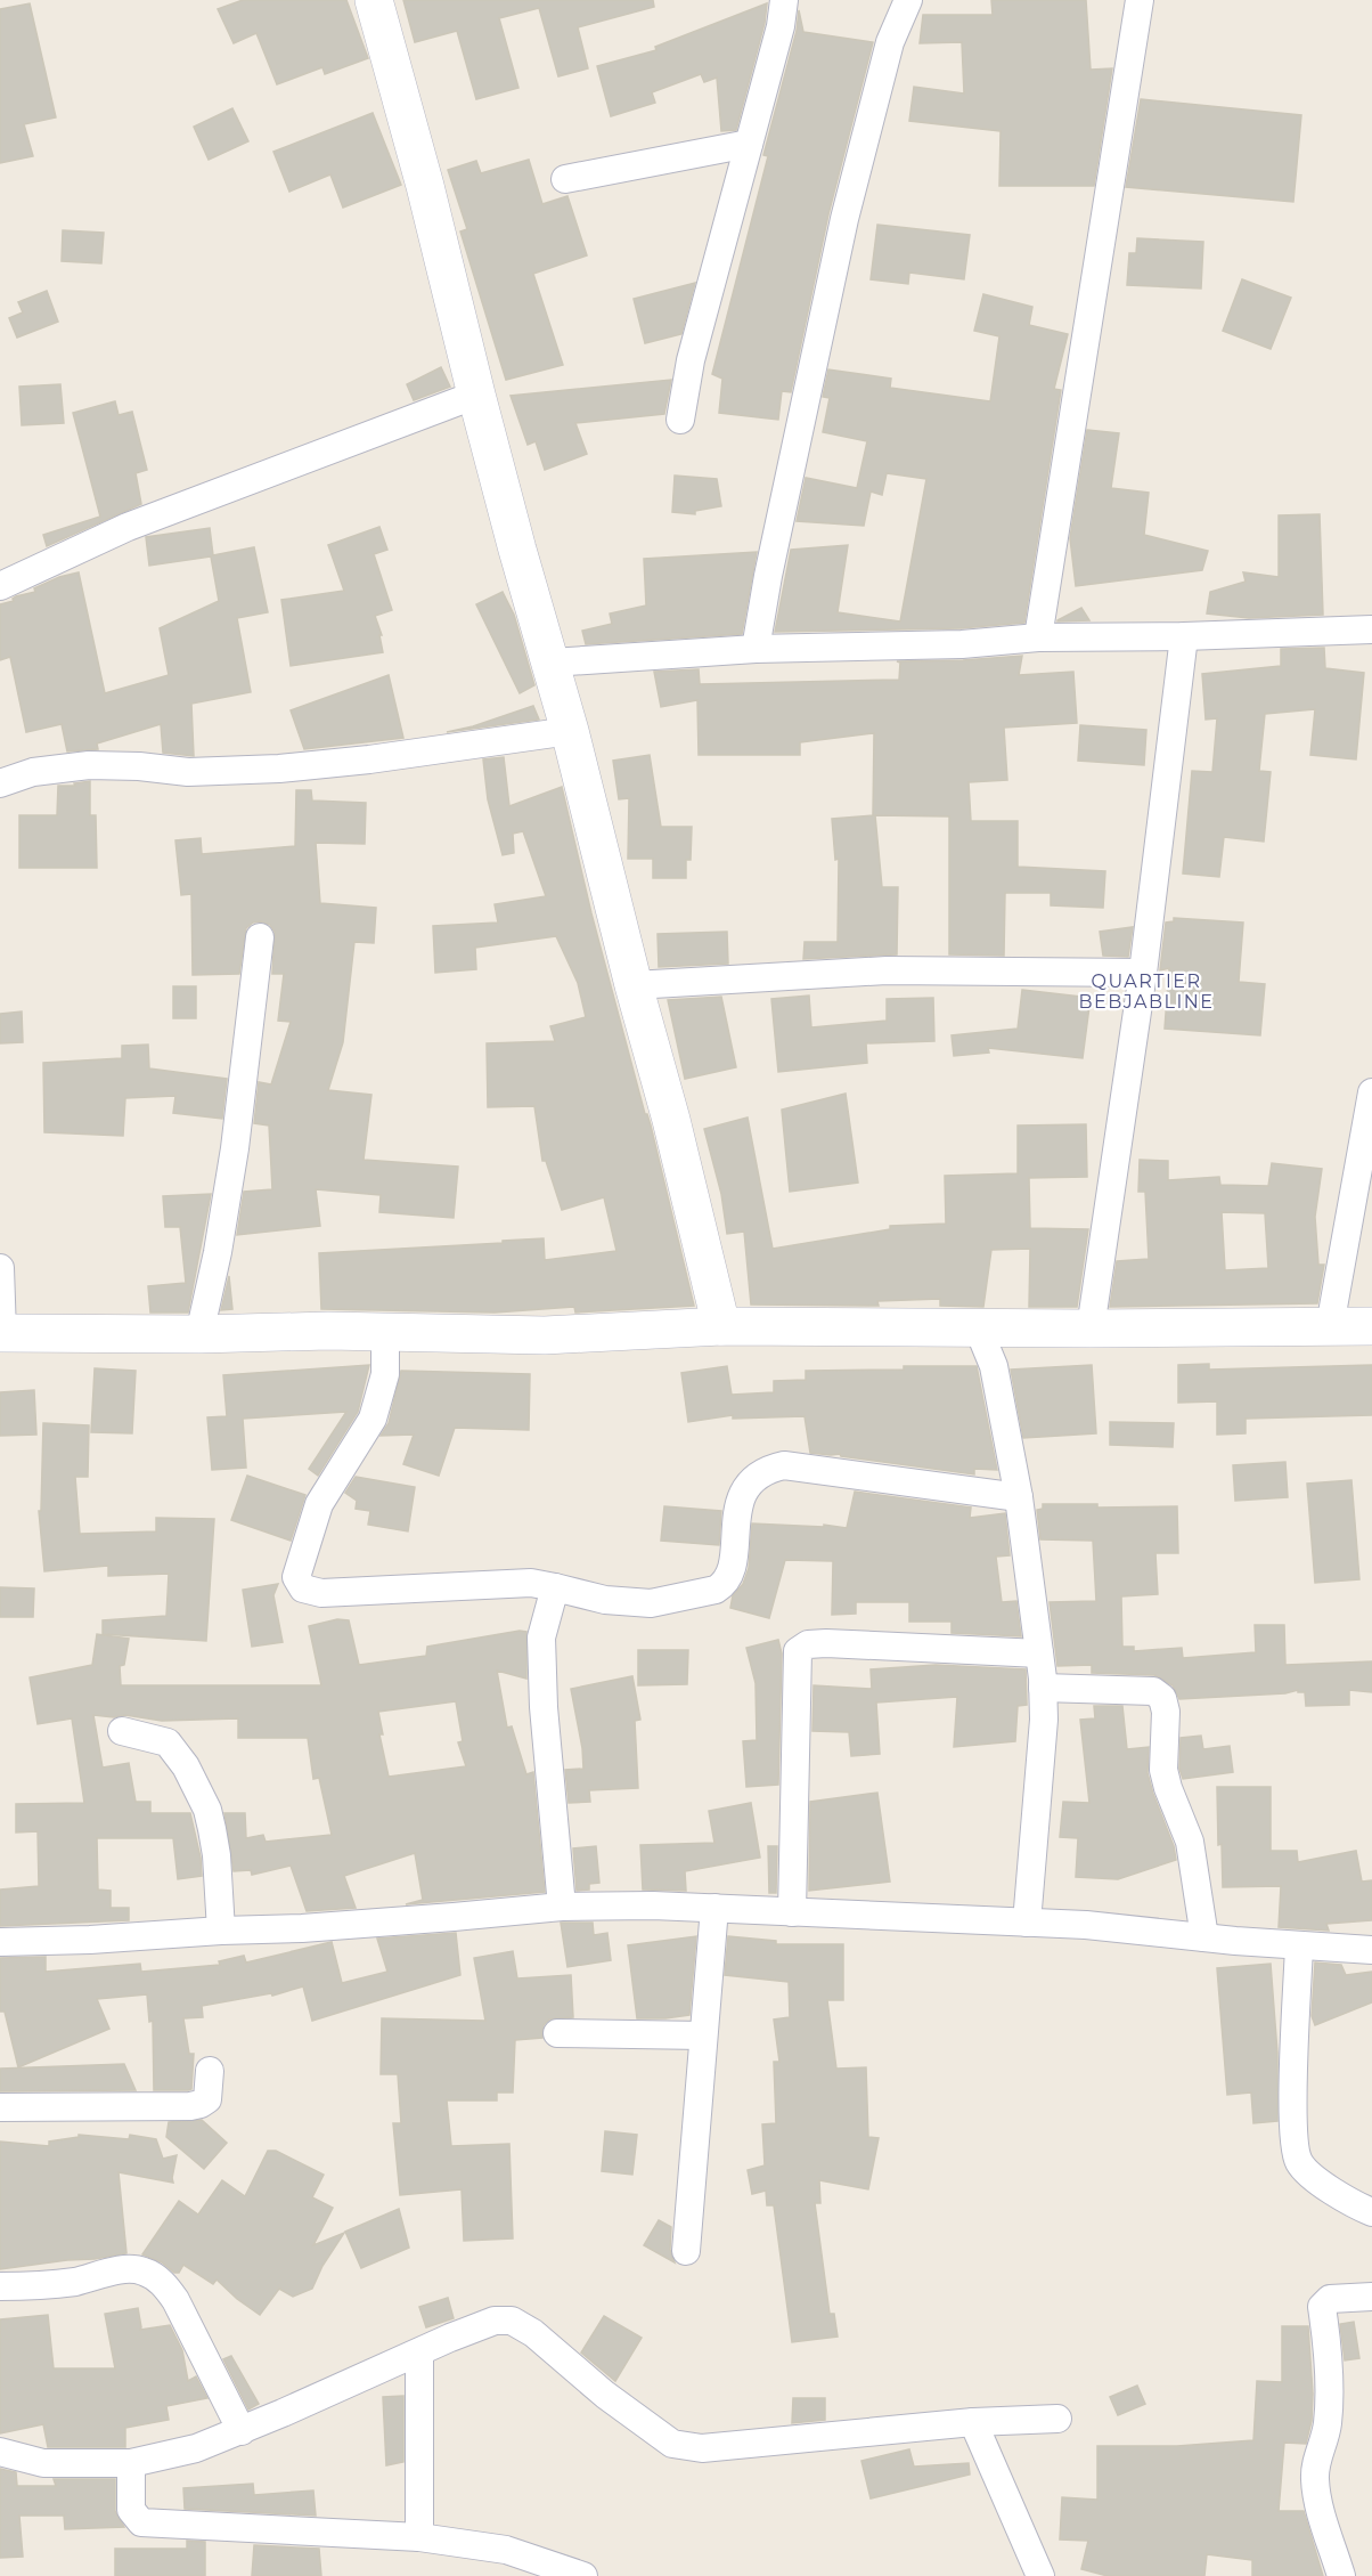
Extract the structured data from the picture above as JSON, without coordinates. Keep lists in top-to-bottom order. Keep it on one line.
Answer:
{"districts":["QUARTIER BEBJABLINE"]}
